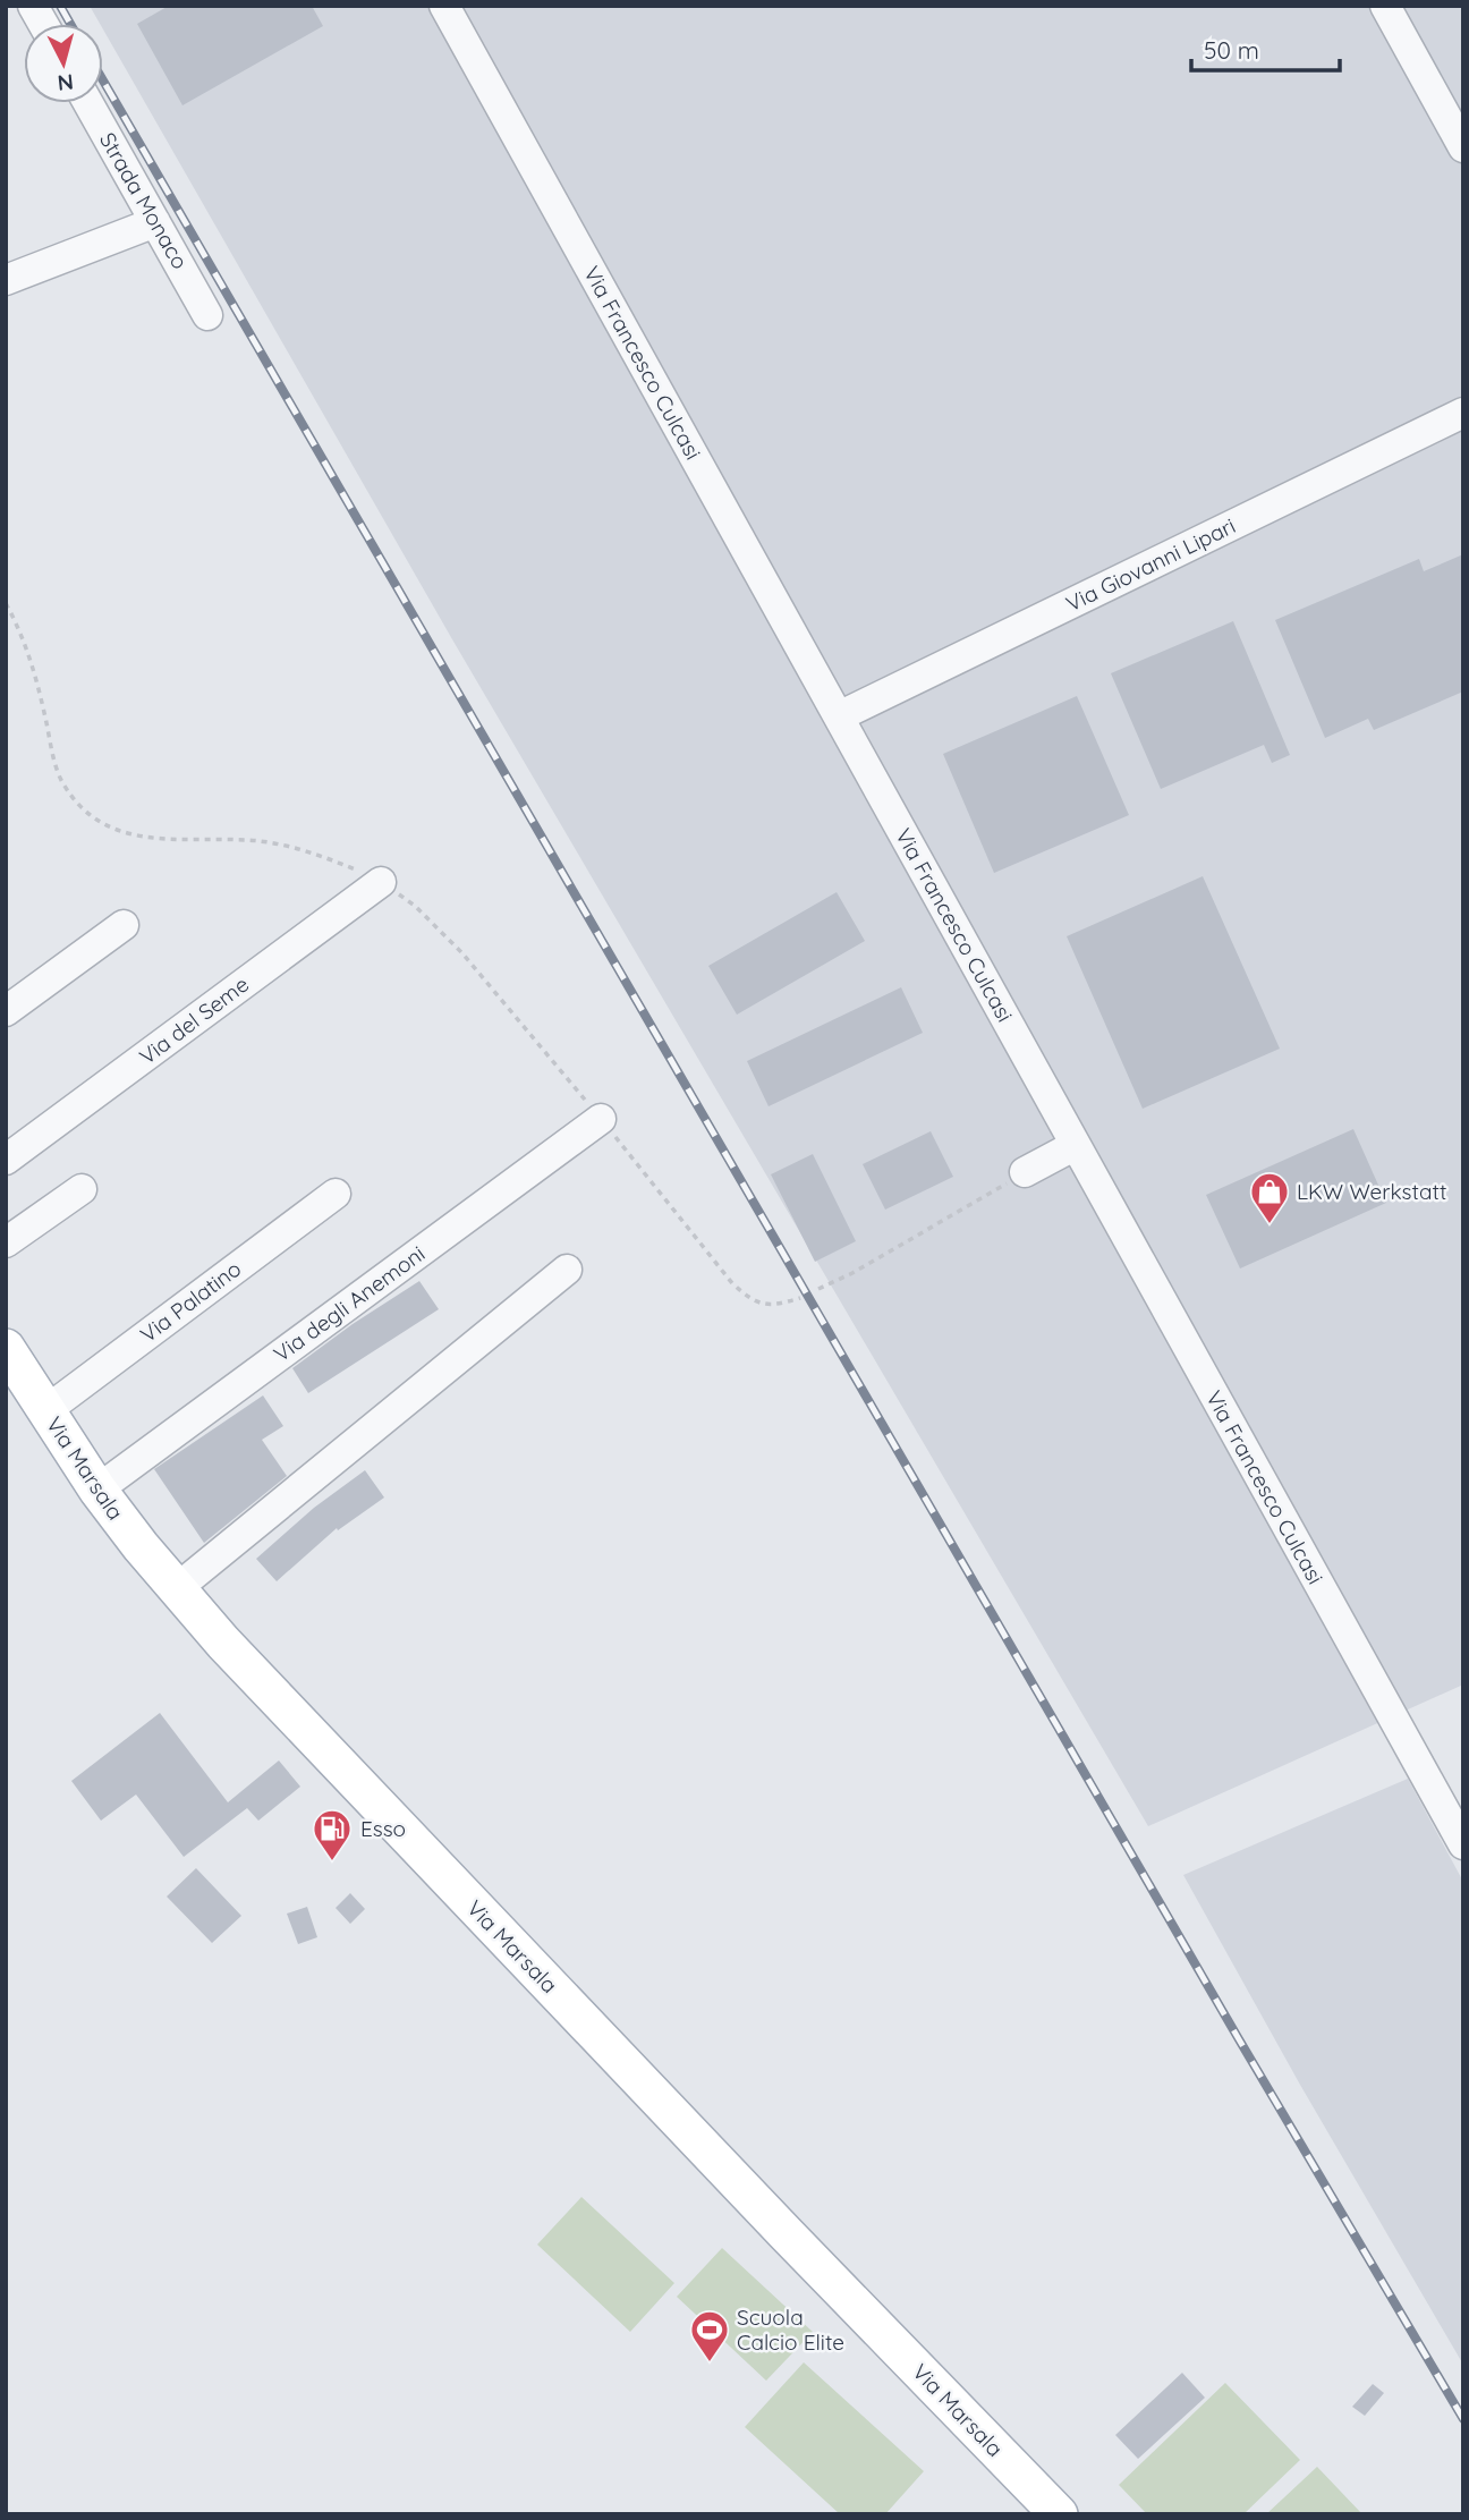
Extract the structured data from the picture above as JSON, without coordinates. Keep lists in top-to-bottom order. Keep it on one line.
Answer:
{"streets":{"main road":["Via Marsala"],"street":["Strada Monaco","Via Francesco Culcasi","Via Giovanni Lipari","Via del Seme","Via Palatino","Via degli Anemoni"]},"crossings":[["Via Francesco Culcasi","Via Giovanni Lipari"],["Via Palatino","Via Marsala"],["Via degli Anemoni","Via Marsala"]],"places":{"shop":["LKW Werkstatt"],"fuel station":["Esso"],"sports":["Scuola Calcio Elite"]},"scale_bar":"50 m","north":"bottom"}
